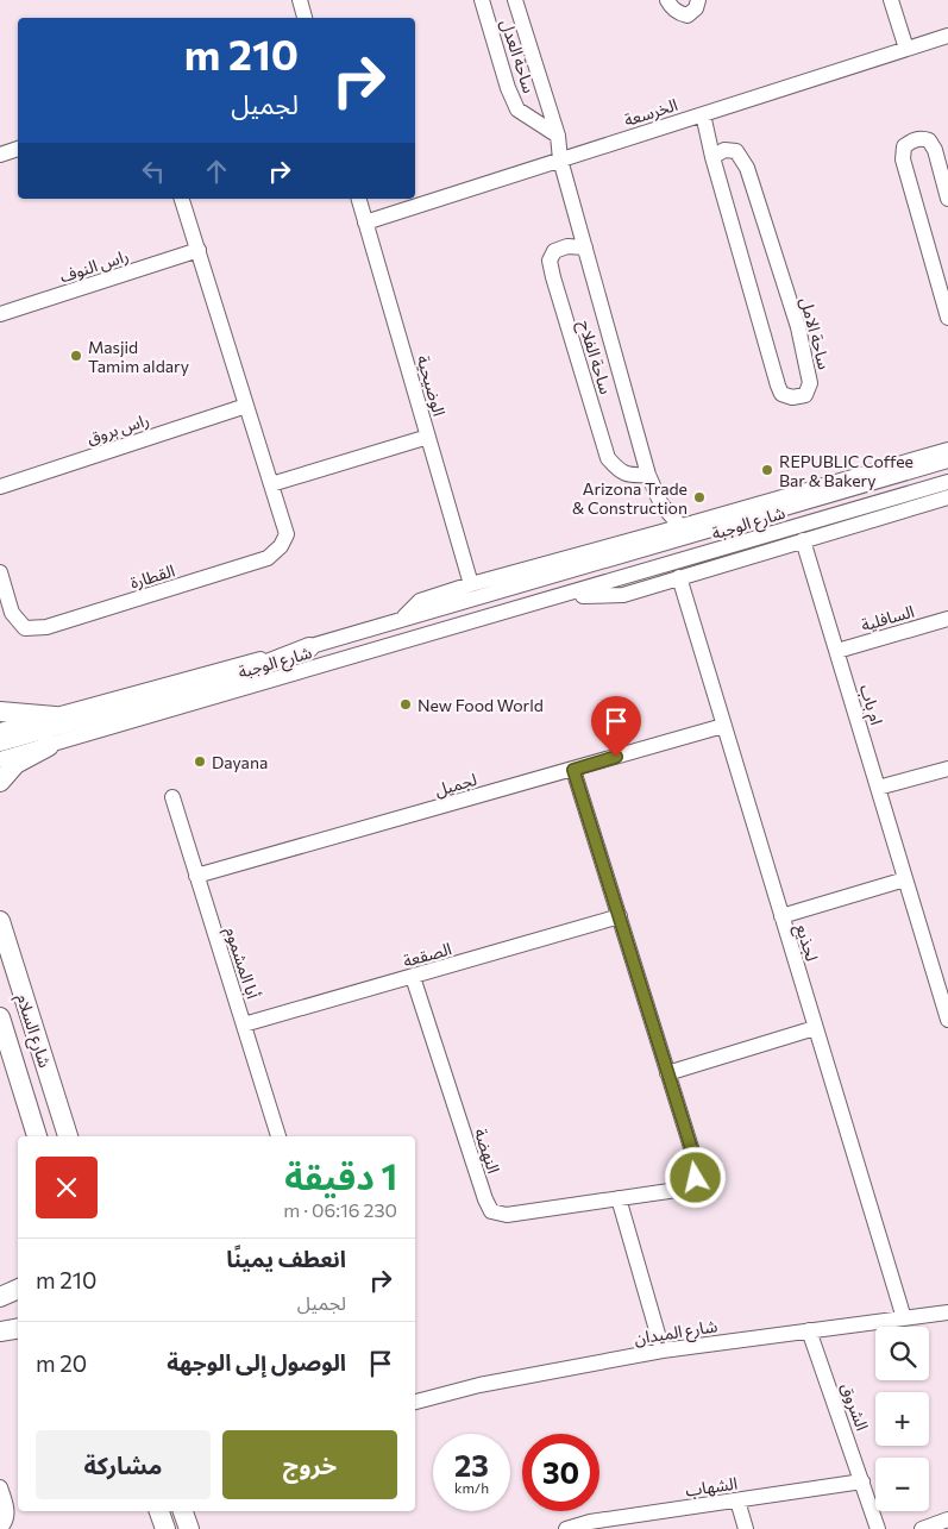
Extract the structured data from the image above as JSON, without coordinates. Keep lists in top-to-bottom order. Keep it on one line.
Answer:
{"streets":{"main road":["شارع السلام"],"street":["ساحة العدل","الخرسعة","راس النوف","ساحة الامل","ساحة الفلاح","الوضيحية","راس بروق","شارع الوجبة","القطارة","السافلية","ام باب","لجميل","لجذيع","الصقعة","أبا المشموم","النهضة","شارع الميدان","الشروق","الشهاب"]},"crossings":[["ساحة العدل","الخرسعة"],["ساحة العدل","ساحة الفلاح"],["الخرسعة","ساحة الامل"],["الخرسعة","ساحة الفلاح"],["الخرسعة","الوضيحية"],["راس النوف","القطارة"],["ساحة الفلاح","شارع الوجبة"],["الوضيحية","شارع الوجبة"],["راس بروق","القطارة"],["شارع الوجبة","ام باب"],["شارع الوجبة","لجذيع"],["السافلية","ام باب"],["لجميل","لجذيع"],["لجميل","أبا المشموم"],["لجميل","النهضة"],["لجذيع","شارع الميدان"],["الصقعة","أبا المشموم"],["الصقعة","النهضة"],["شارع الميدان","الشروق"],["الشروق","الشهاب"]],"places":["Masjid Tamim aldary","REPUBLIC Coffee Bar & Bakery","Arizona Trade & Construction","New Food World","Dayana"],"page":{"turn":["210 m","لجميل"],"heading":["1 دقيقة","230 m · 06:16"],"list":[{"name":"انعطف يمينًا","note":"لجميل","value":"210 m"},{"name":"الوصول إلى الوجهة","value":"20 m"}],"map_buttons":["+","−"],"buttons":["خروج","مشاركة"],"speed":"23 km/h","limit":"30"}}
